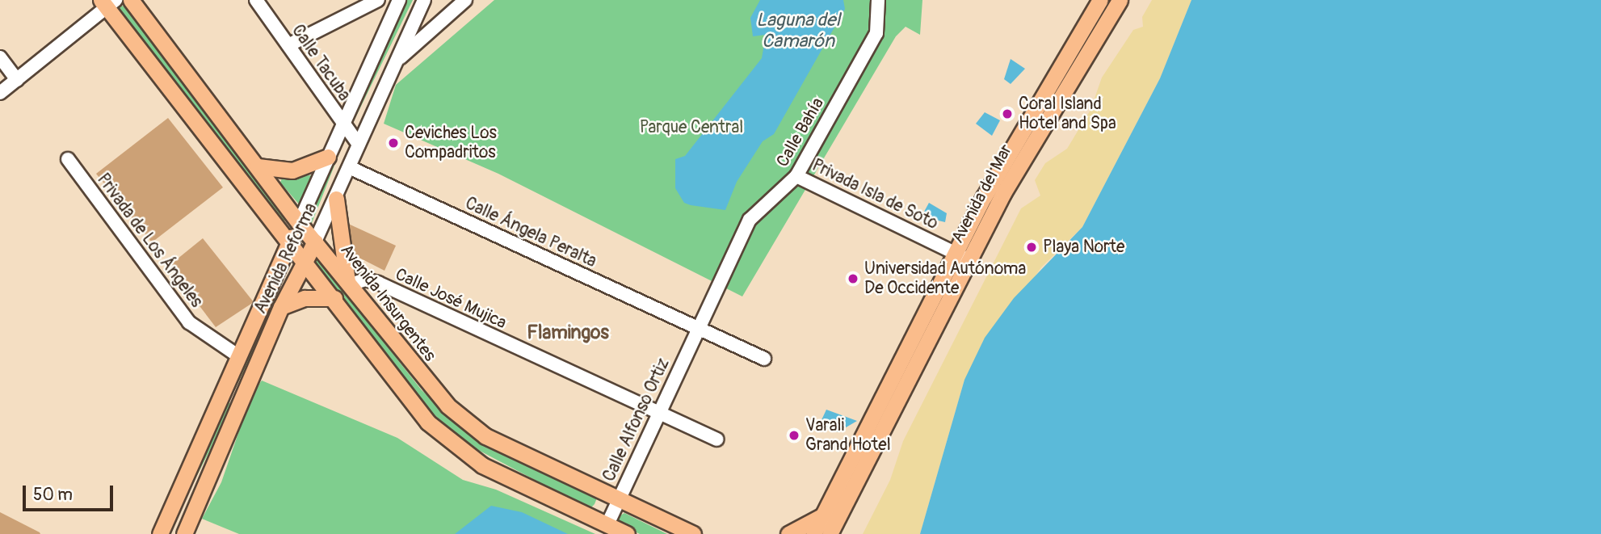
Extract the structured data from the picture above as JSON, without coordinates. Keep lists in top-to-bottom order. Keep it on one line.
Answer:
{"streets":{"main road":["Avenida del Mar","Avenida Reforma","Avenida Insurgentes"],"street":["Calle Tacuba","Calle Bahía","Privada Isla de Soto","Calle Ángela Peralta","Privada de Los Ángeles","Calle José Mujica","Calle Alfonso Ortiz"]},"crossings":[["Calle Tacuba","Avenida Reforma"],["Calle Bahía","Privada Isla de Soto"],["Calle Bahía","Calle Ángela Peralta"],["Calle Bahía","Calle Alfonso Ortiz"],["Avenida del Mar","Privada Isla de Soto"],["Calle Ángela Peralta","Avenida Reforma"],["Calle Ángela Peralta","Calle Alfonso Ortiz"],["Privada de Los Ángeles","Avenida Reforma"],["Avenida Reforma","Avenida Insurgentes"],["Calle José Mujica","Avenida Insurgentes"],["Calle José Mujica","Calle Alfonso Ortiz"],["Avenida Insurgentes","Calle Alfonso Ortiz"]],"districts":["Flamingos"],"water":["Laguna del Camarón"],"parks":["Parque Central"],"places":["Coral Island Hotel and Spa","Ceviches Los Compadritos","Playa Norte","Universidad Autónoma De Occidente","Varali Grand Hotel"],"scale_bar":"50 m"}
